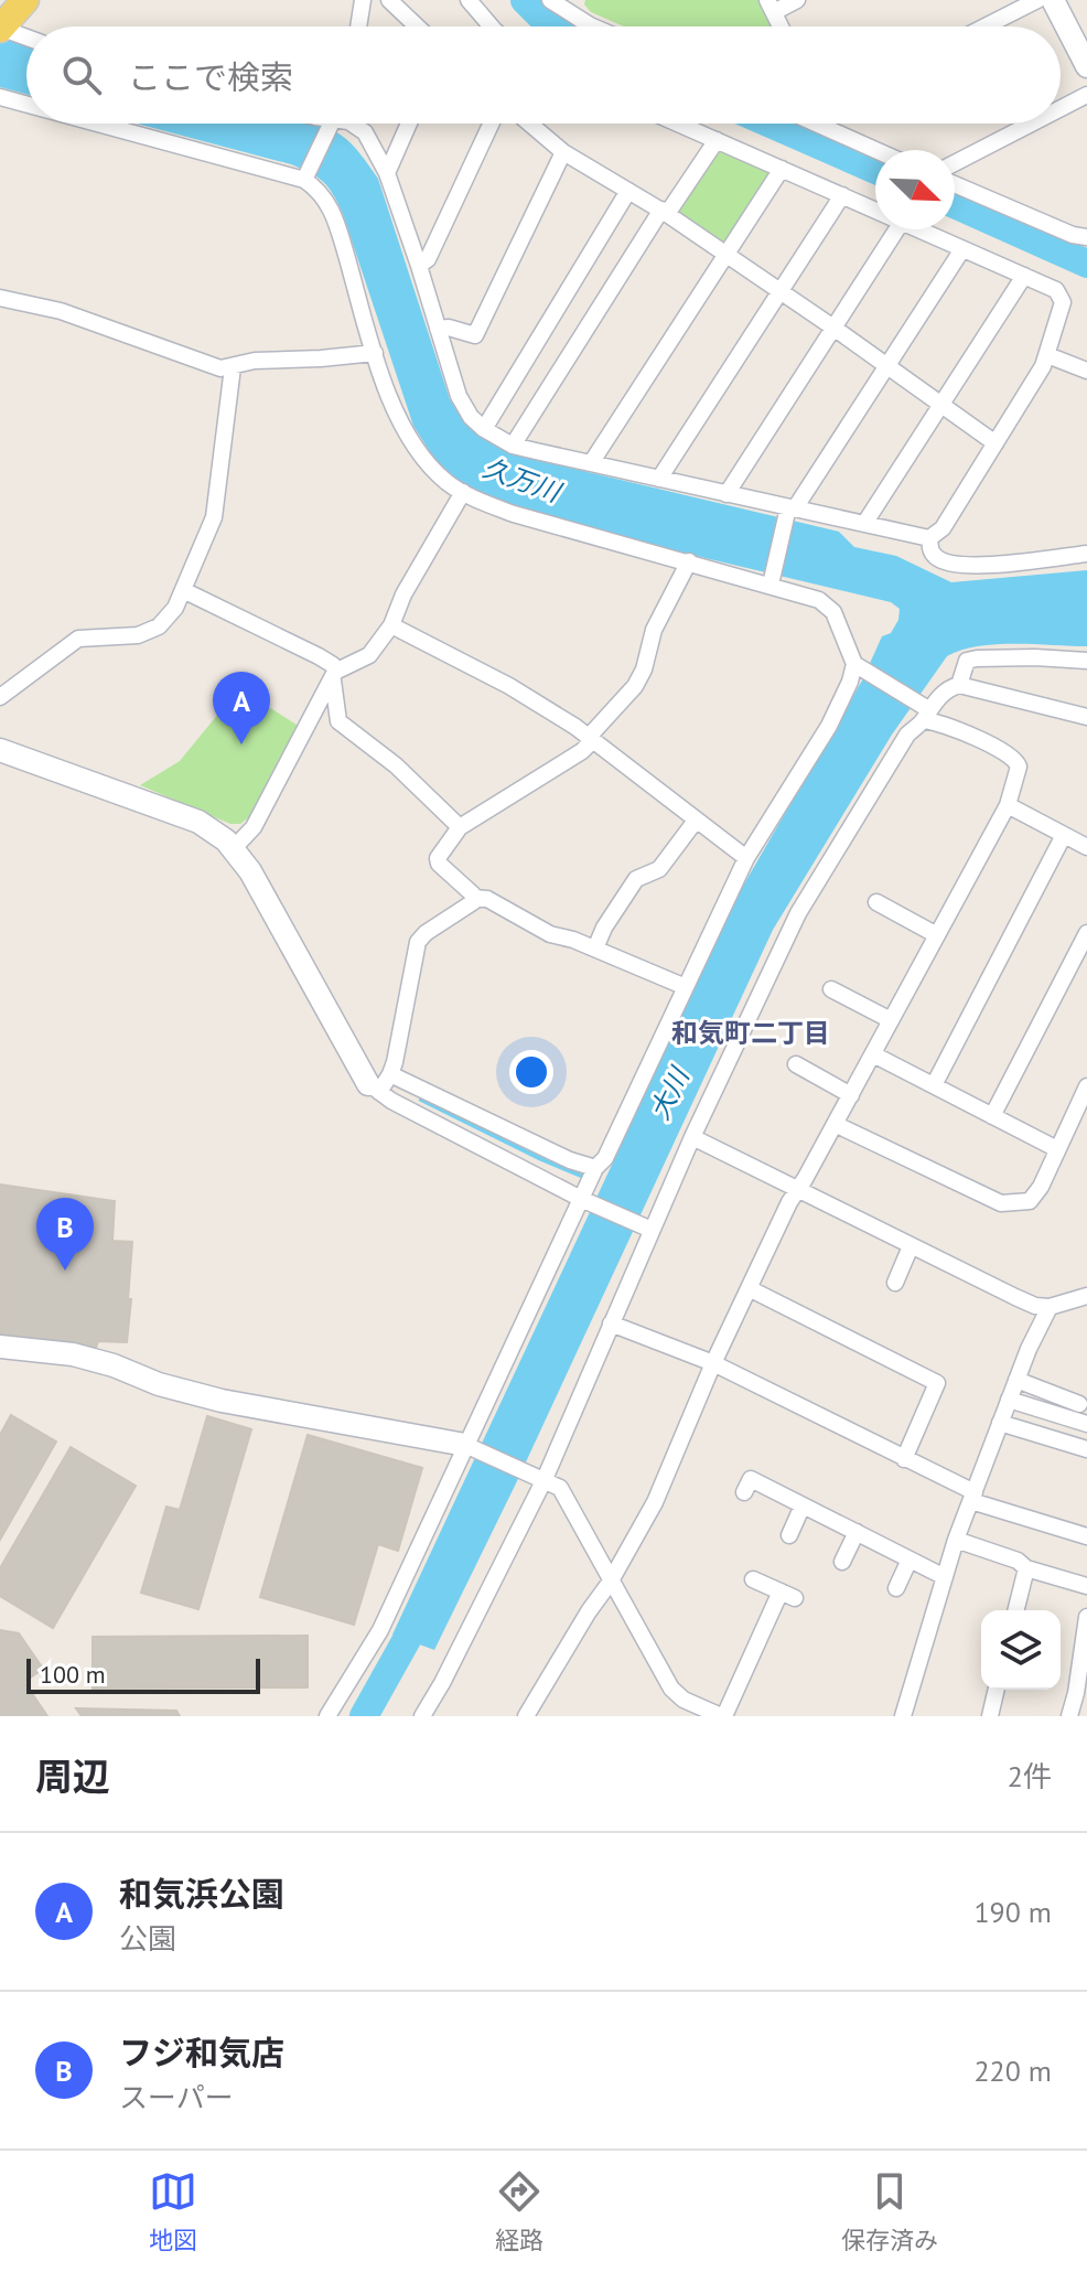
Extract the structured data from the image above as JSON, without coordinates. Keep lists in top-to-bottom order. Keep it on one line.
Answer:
{"districts":["和気町二丁目"],"water":["久万川","大川"],"scale_bar":"100 m","north":"bottom right","page":{"search":"ここで検索","pins":["A","B"],"scale":"100 m","heading":["周辺","2件"],"list":[{"mark":"A","name":"和気浜公園","note":"公園","value":"190 m"},{"mark":"B","name":"フジ和気店","note":"スーパー","value":"220 m"}],"nav":["地図","経路","保存済み"]}}
